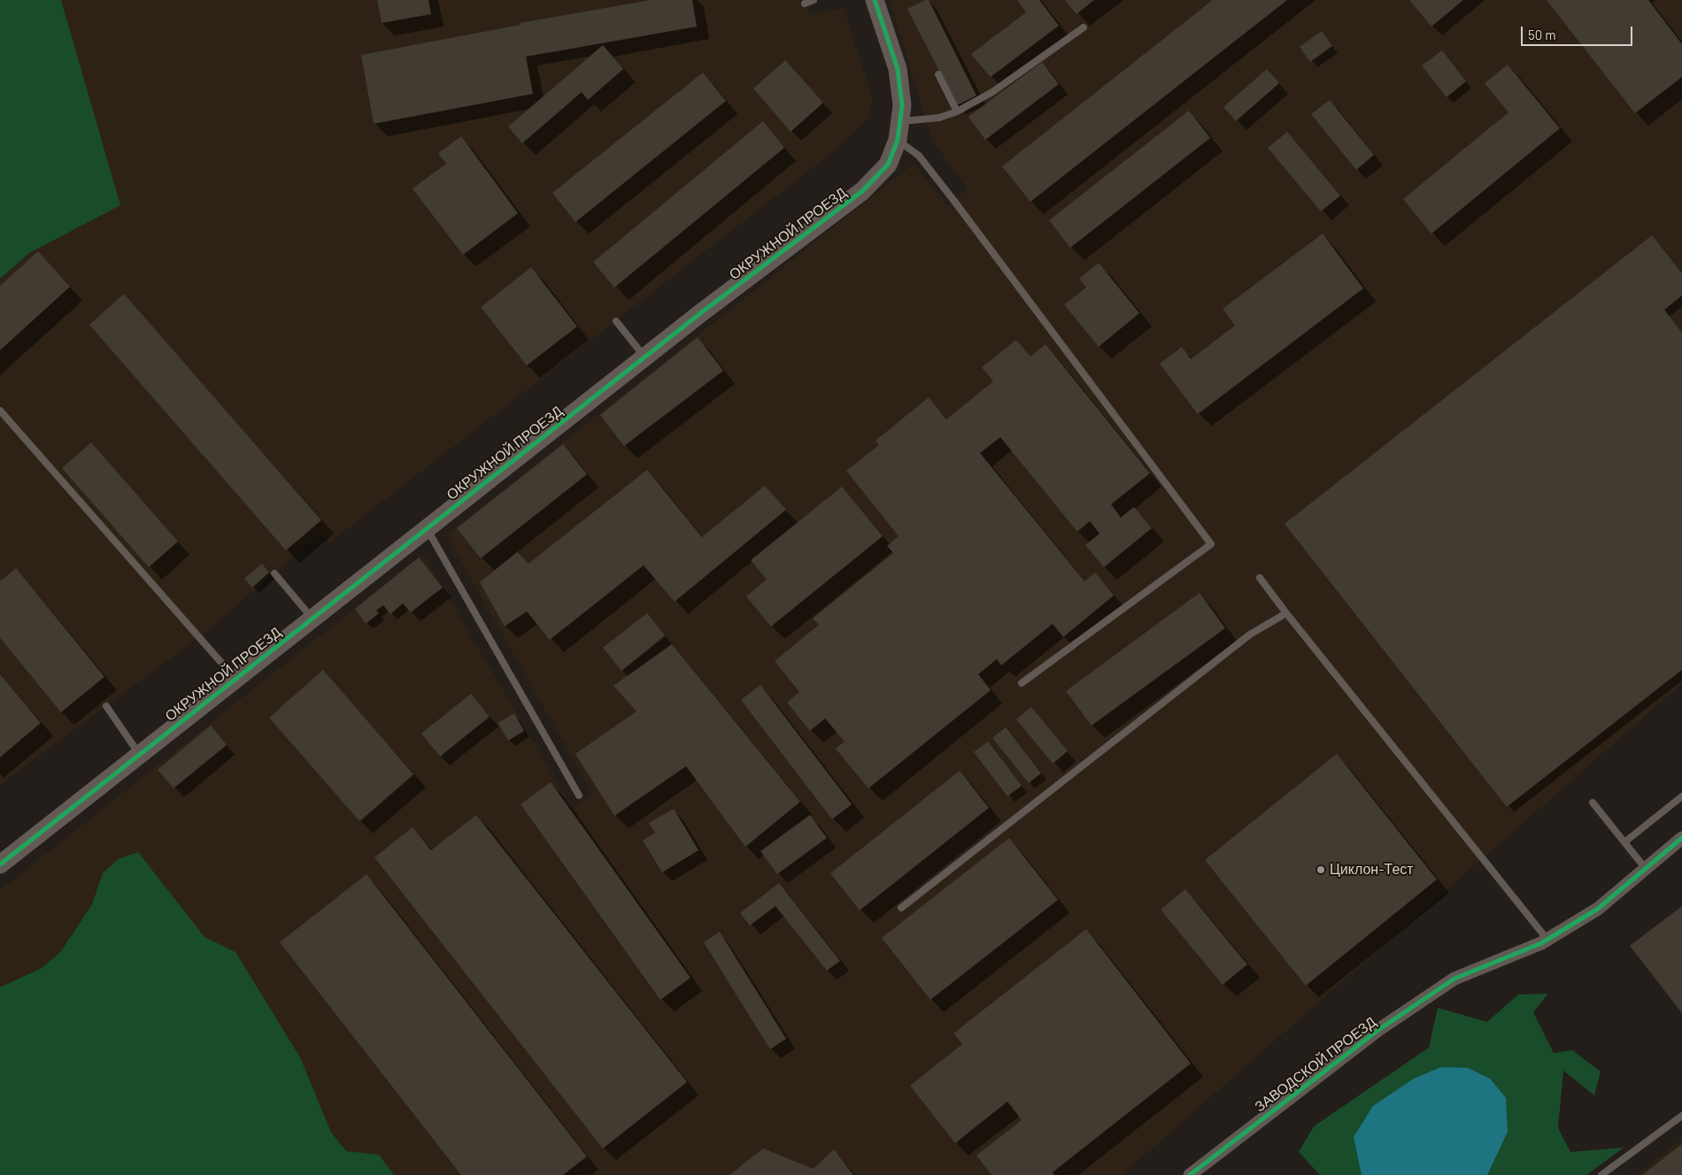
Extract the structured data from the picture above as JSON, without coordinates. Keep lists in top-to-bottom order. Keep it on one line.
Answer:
{"streets":{"street":["ОКРУЖНОЙ ПРОЕЗД","ЗАВОДСКОЙ ПРОЕЗД"]},"places":["Циклон-Тест"],"scale_bar":"50 m"}
